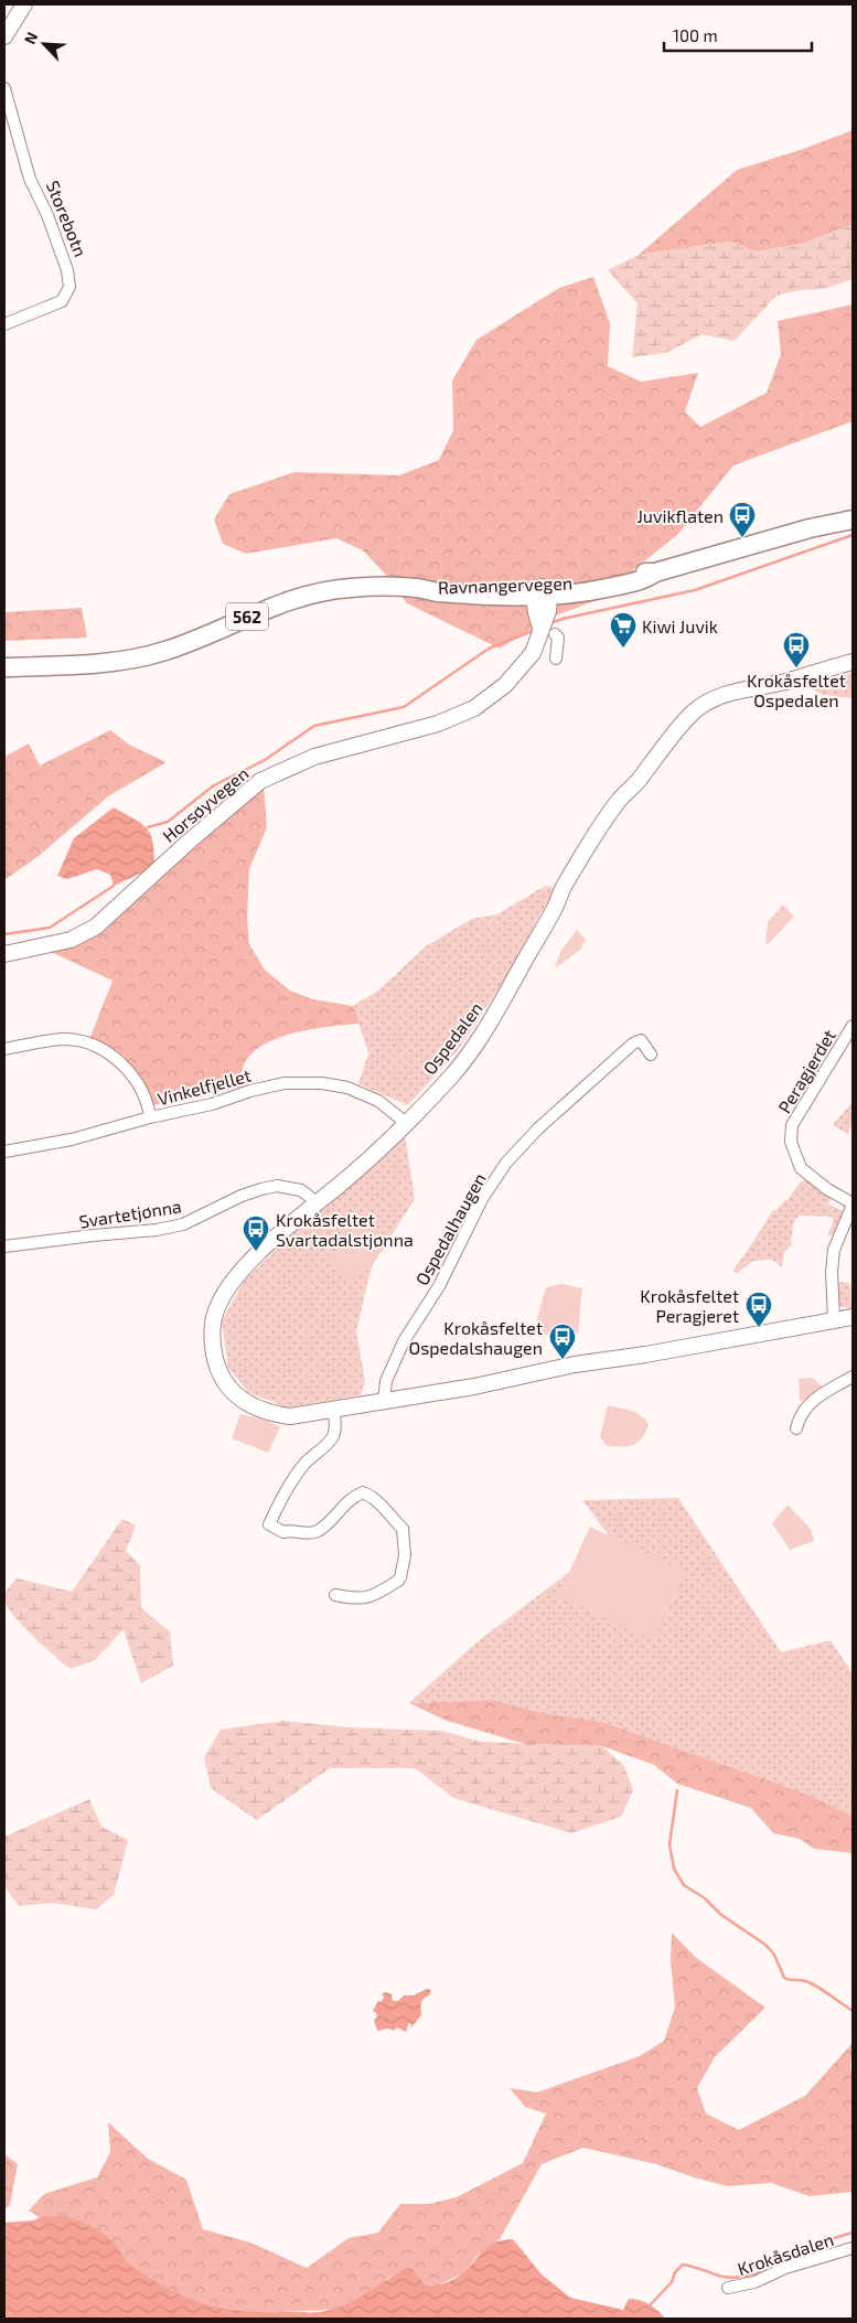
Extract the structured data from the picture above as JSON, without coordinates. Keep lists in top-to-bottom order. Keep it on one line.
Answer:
{"streets":{"main road":["Ravnangervegen","562"],"street":["Storebotn","Horsøyvegen","Ospedalen","Peragjerdet","Vinkelfjellet","Svartetjønna","Ospedalhaugen","Krokåsdalen"]},"crossings":[["Ravnangervegen","Horsøyvegen"],["Ospedalen","Peragjerdet"],["Ospedalen","Vinkelfjellet"],["Ospedalen","Svartetjønna"],["Ospedalen","Ospedalhaugen"]],"places":{"bus stop":["Juvikflaten","Krokåsfeltet Ospedalen","Krokåsfeltet Svartadalstjønna","Krokåsfeltet Peragjeret","Krokåsfeltet Ospedalshaugen"],"supermarket":["Kiwi Juvik"]},"scale_bar":"100 m","north":"top left"}
